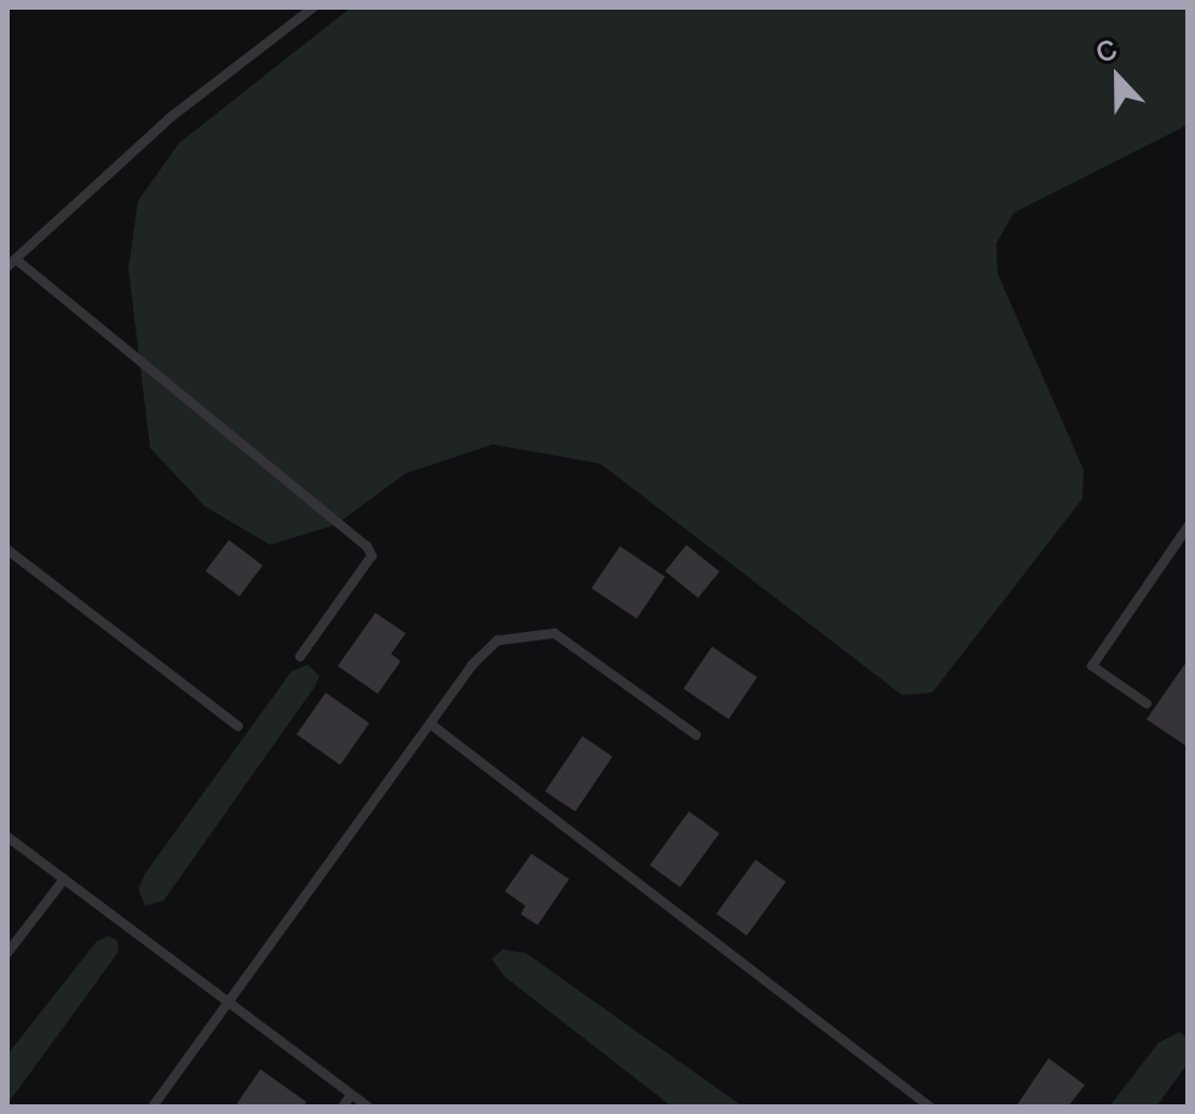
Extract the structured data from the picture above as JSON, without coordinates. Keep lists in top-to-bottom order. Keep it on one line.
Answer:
{"north":"top"}
